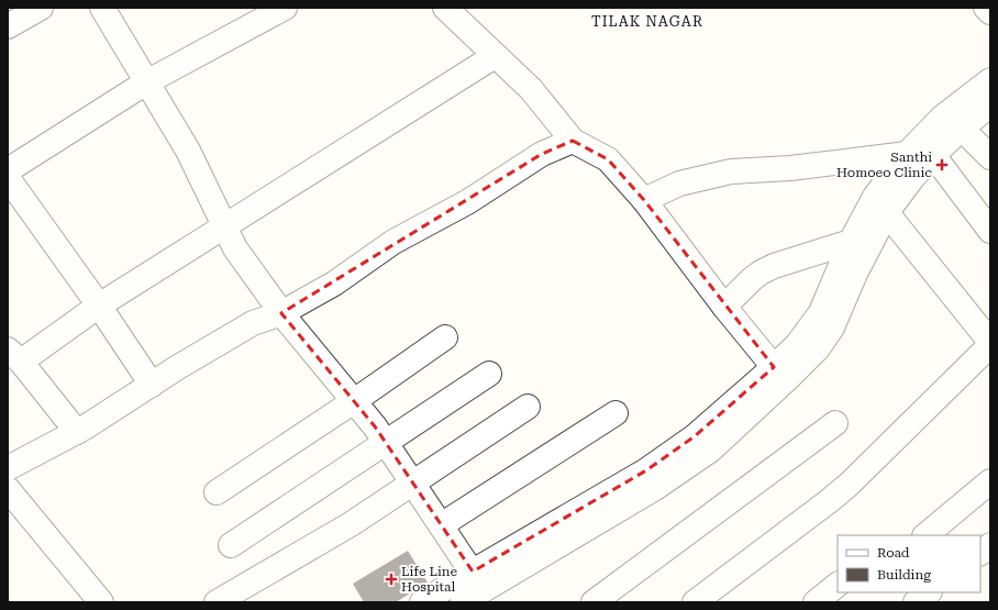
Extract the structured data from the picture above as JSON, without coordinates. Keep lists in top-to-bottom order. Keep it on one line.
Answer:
{"districts":["TILAK NAGAR"],"places":{"health":["Santhi Homoeo Clinic","Life Line Hospital"]},"legend":["Road","Building"]}
